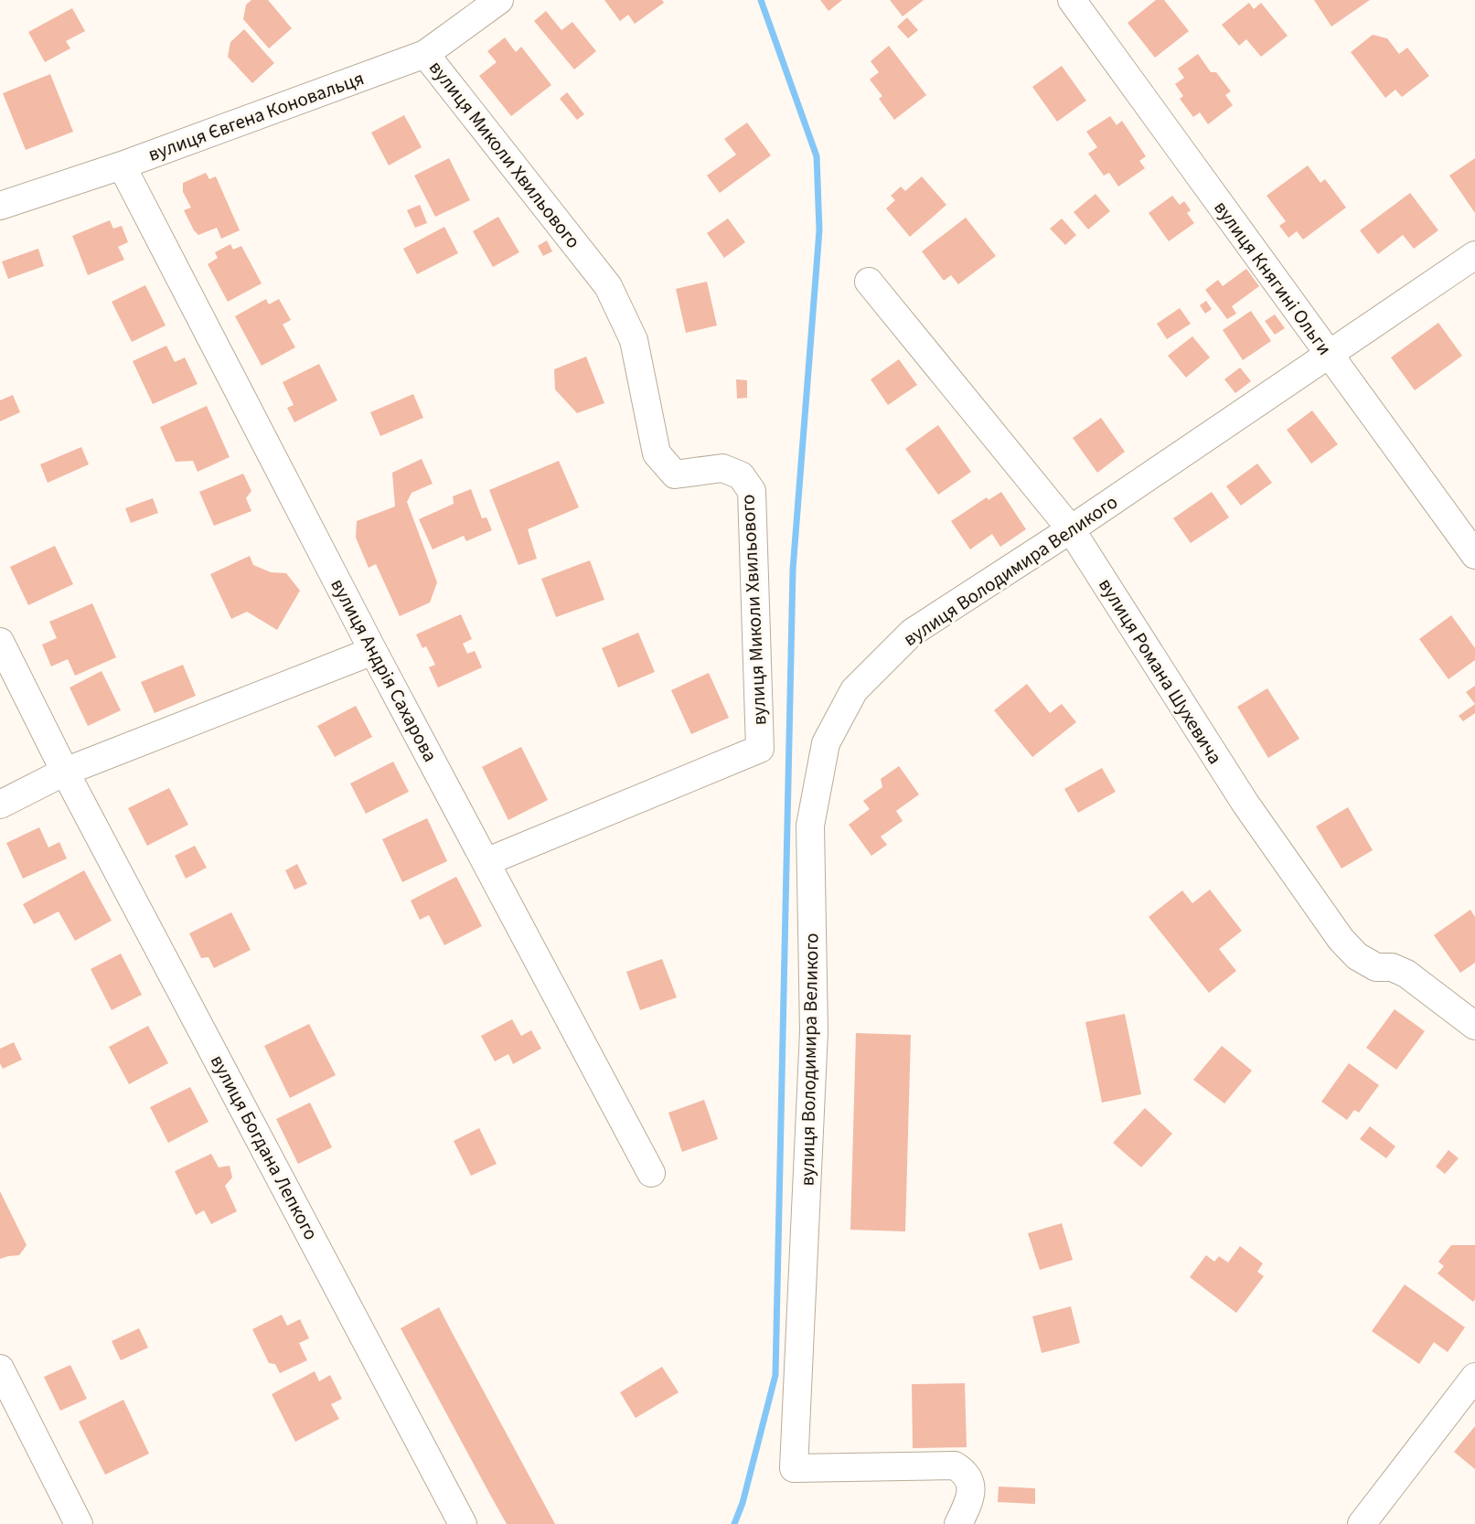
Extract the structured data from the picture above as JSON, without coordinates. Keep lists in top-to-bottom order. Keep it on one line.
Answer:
{"streets":{"street":["вулиця Євгена Коновальця","вулиця Миколи Хвильового","вулиця Княгині Ольги","вулиця Володимира Великого","вулиця Андрія Сахарова","вулиця Романа Шухевича","вулиця Богдана Лепкого"]},"crossings":[["вулиця Євгена Коновальця","вулиця Миколи Хвильового"],["вулиця Євгена Коновальця","вулиця Андрія Сахарова"],["вулиця Миколи Хвильового","вулиця Андрія Сахарова"],["вулиця Княгині Ольги","вулиця Володимира Великого"],["вулиця Володимира Великого","вулиця Романа Шухевича"]]}
